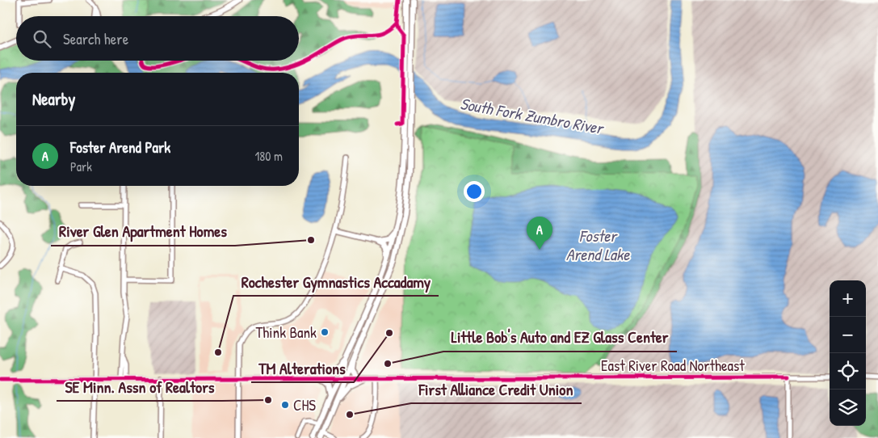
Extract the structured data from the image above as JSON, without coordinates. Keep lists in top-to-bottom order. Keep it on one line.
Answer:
{"streets":{"street":["East River Road Northeast"]},"water":["South Fork Zumbro River","Foster Arend Lake"],"places":["River Glen Apartment Homes","Think Bank","TM Alterations","Rochester Gymnastics Accadamy","Little Bob's Auto and EZ Glass Center","SE Minn. Assn of Realtors","CHS","First Alliance Credit Union"],"page":{"search":"Search here","heading":"Nearby","list":[{"mark":"A","name":"Foster Arend Park","note":"Park","value":"180 m"}],"pins":"A","map_buttons":["+","−"]}}
